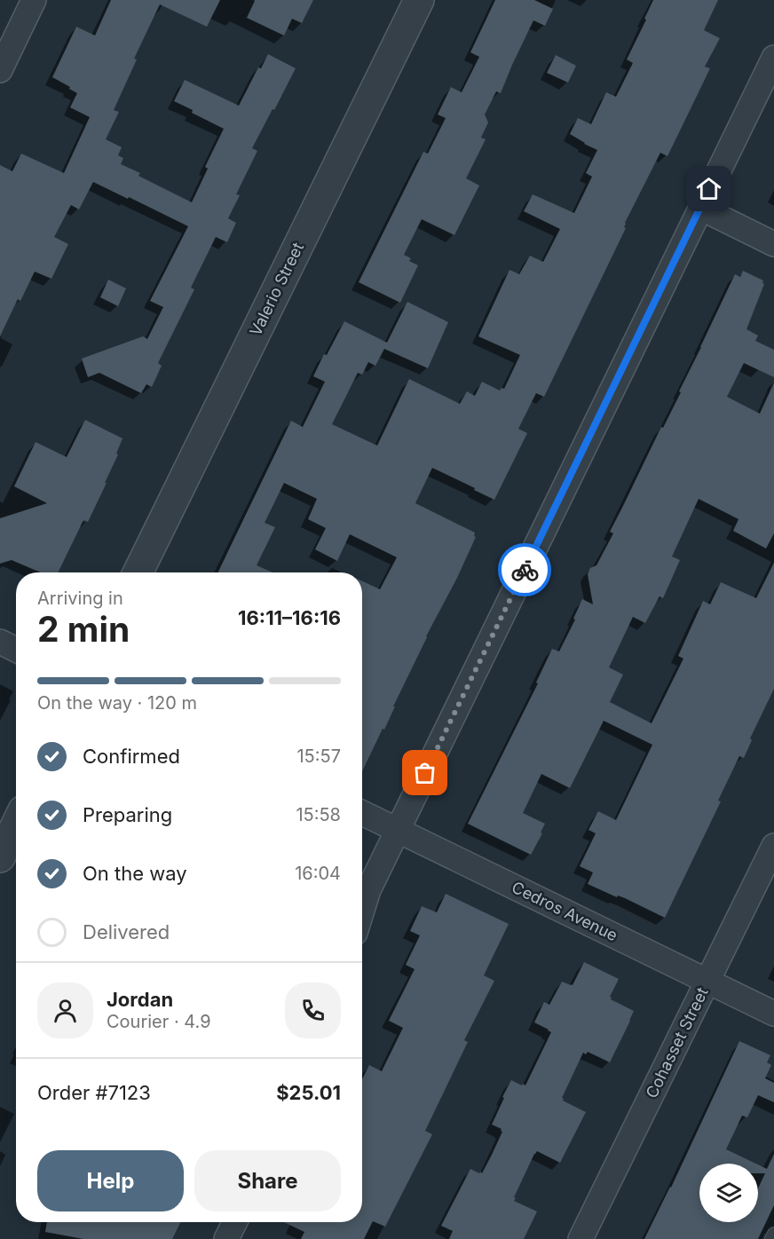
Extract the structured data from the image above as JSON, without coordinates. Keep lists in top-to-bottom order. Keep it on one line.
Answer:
{"streets":{"street":["Valerio Street","Cedros Avenue","Cohasset Street"]},"crossings":[["Cedros Avenue","Cohasset Street"]],"page":{"heading":["2 min","Arriving in","16:11–16:16"],"panel":["Jordan","Courier · 4.9","Order #7123","$25.01"],"bar":"On the way · 120 m","list":[["Confirmed","15:57"],["Preparing","15:58"],["On the way","16:04"],"Delivered"],"buttons":["Help","Share"]}}
